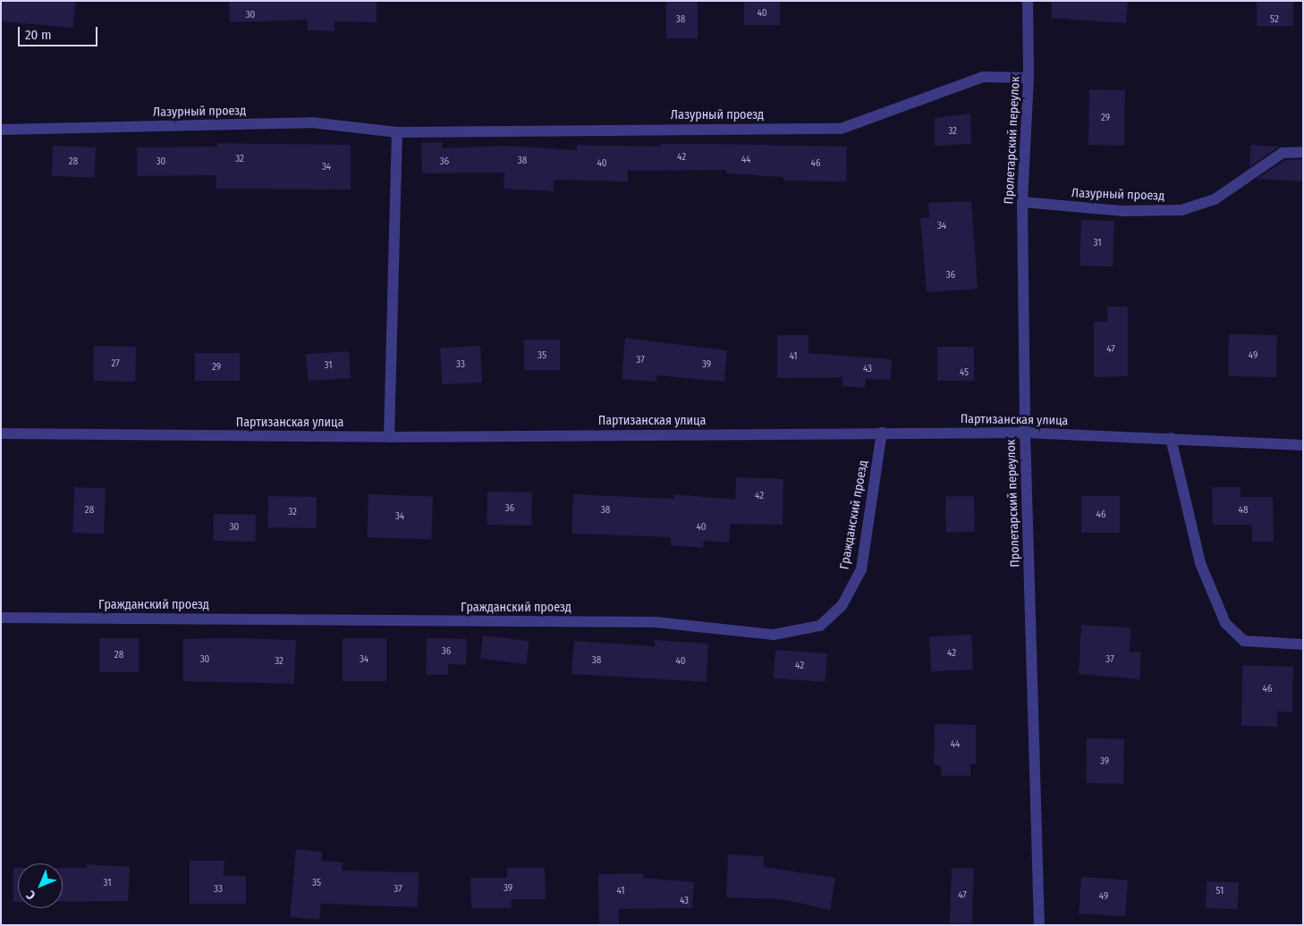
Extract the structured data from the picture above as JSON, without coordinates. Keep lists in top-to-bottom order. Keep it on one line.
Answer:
{"streets":{"street":["Лазурный проезд","Пролетарский переулок","Партизанская улица","Гражданский проезд"]},"crossings":[["Лазурный проезд","Пролетарский переулок"],["Пролетарский переулок","Партизанская улица"],["Партизанская улица","Гражданский проезд"]],"house_numbers":["40","30","38","52","29","32","42","32","44","38","28","30","36","40","46","34","34","31","36","47","35","49","41","37","27","33","39","31","29","43","45","42","36","28","38","48","32","46","34","30","40","36","42","28","30","34","37","38","32","40","42","46","44","39","31","35","39","33","37","41","51","47","49","43"],"scale_bar":"20 m","north":"bottom left"}
